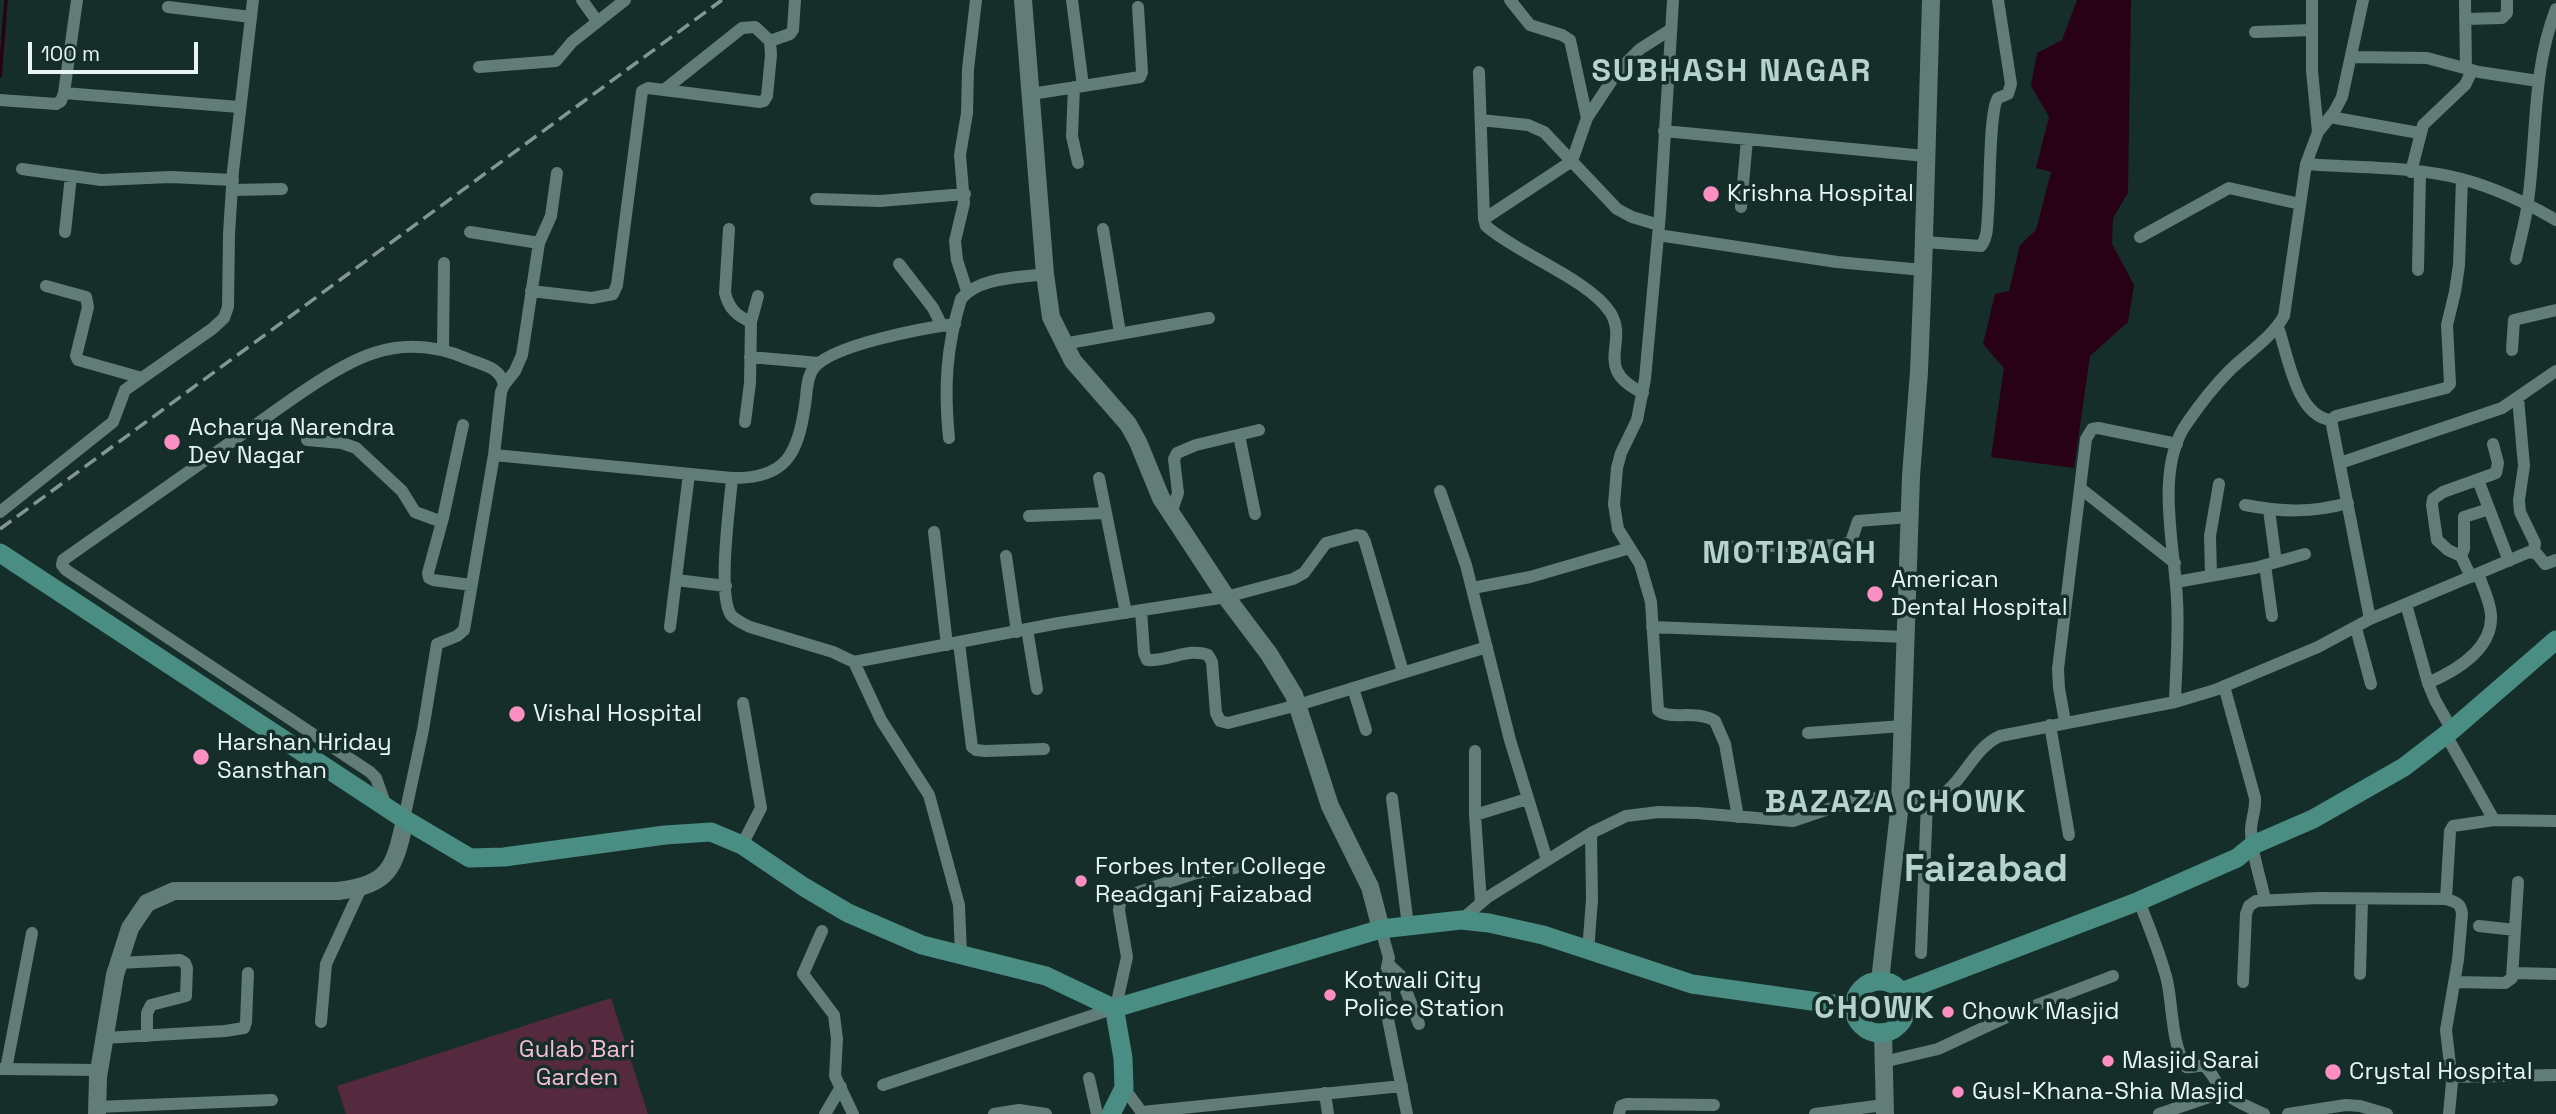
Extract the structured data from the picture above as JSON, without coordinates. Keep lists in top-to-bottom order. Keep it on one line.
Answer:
{"districts":["SUBHASH NAGAR","MOTIBAGH","BAZAZA CHOWK","Faizabad","CHOWK"],"parks":["Gulab Bari Garden"],"places":["Krishna Hospital","Acharya Narendra Dev Nagar","American Dental Hospital","Vishal Hospital","Harshan Hriday Sansthan","Forbes Inter College Readganj Faizabad","Kotwali City Police Station","Chowk Masjid","Masjid Sarai","Crystal Hospital","Gusl-Khana-Shia Masjid"],"scale_bar":"100 m"}
